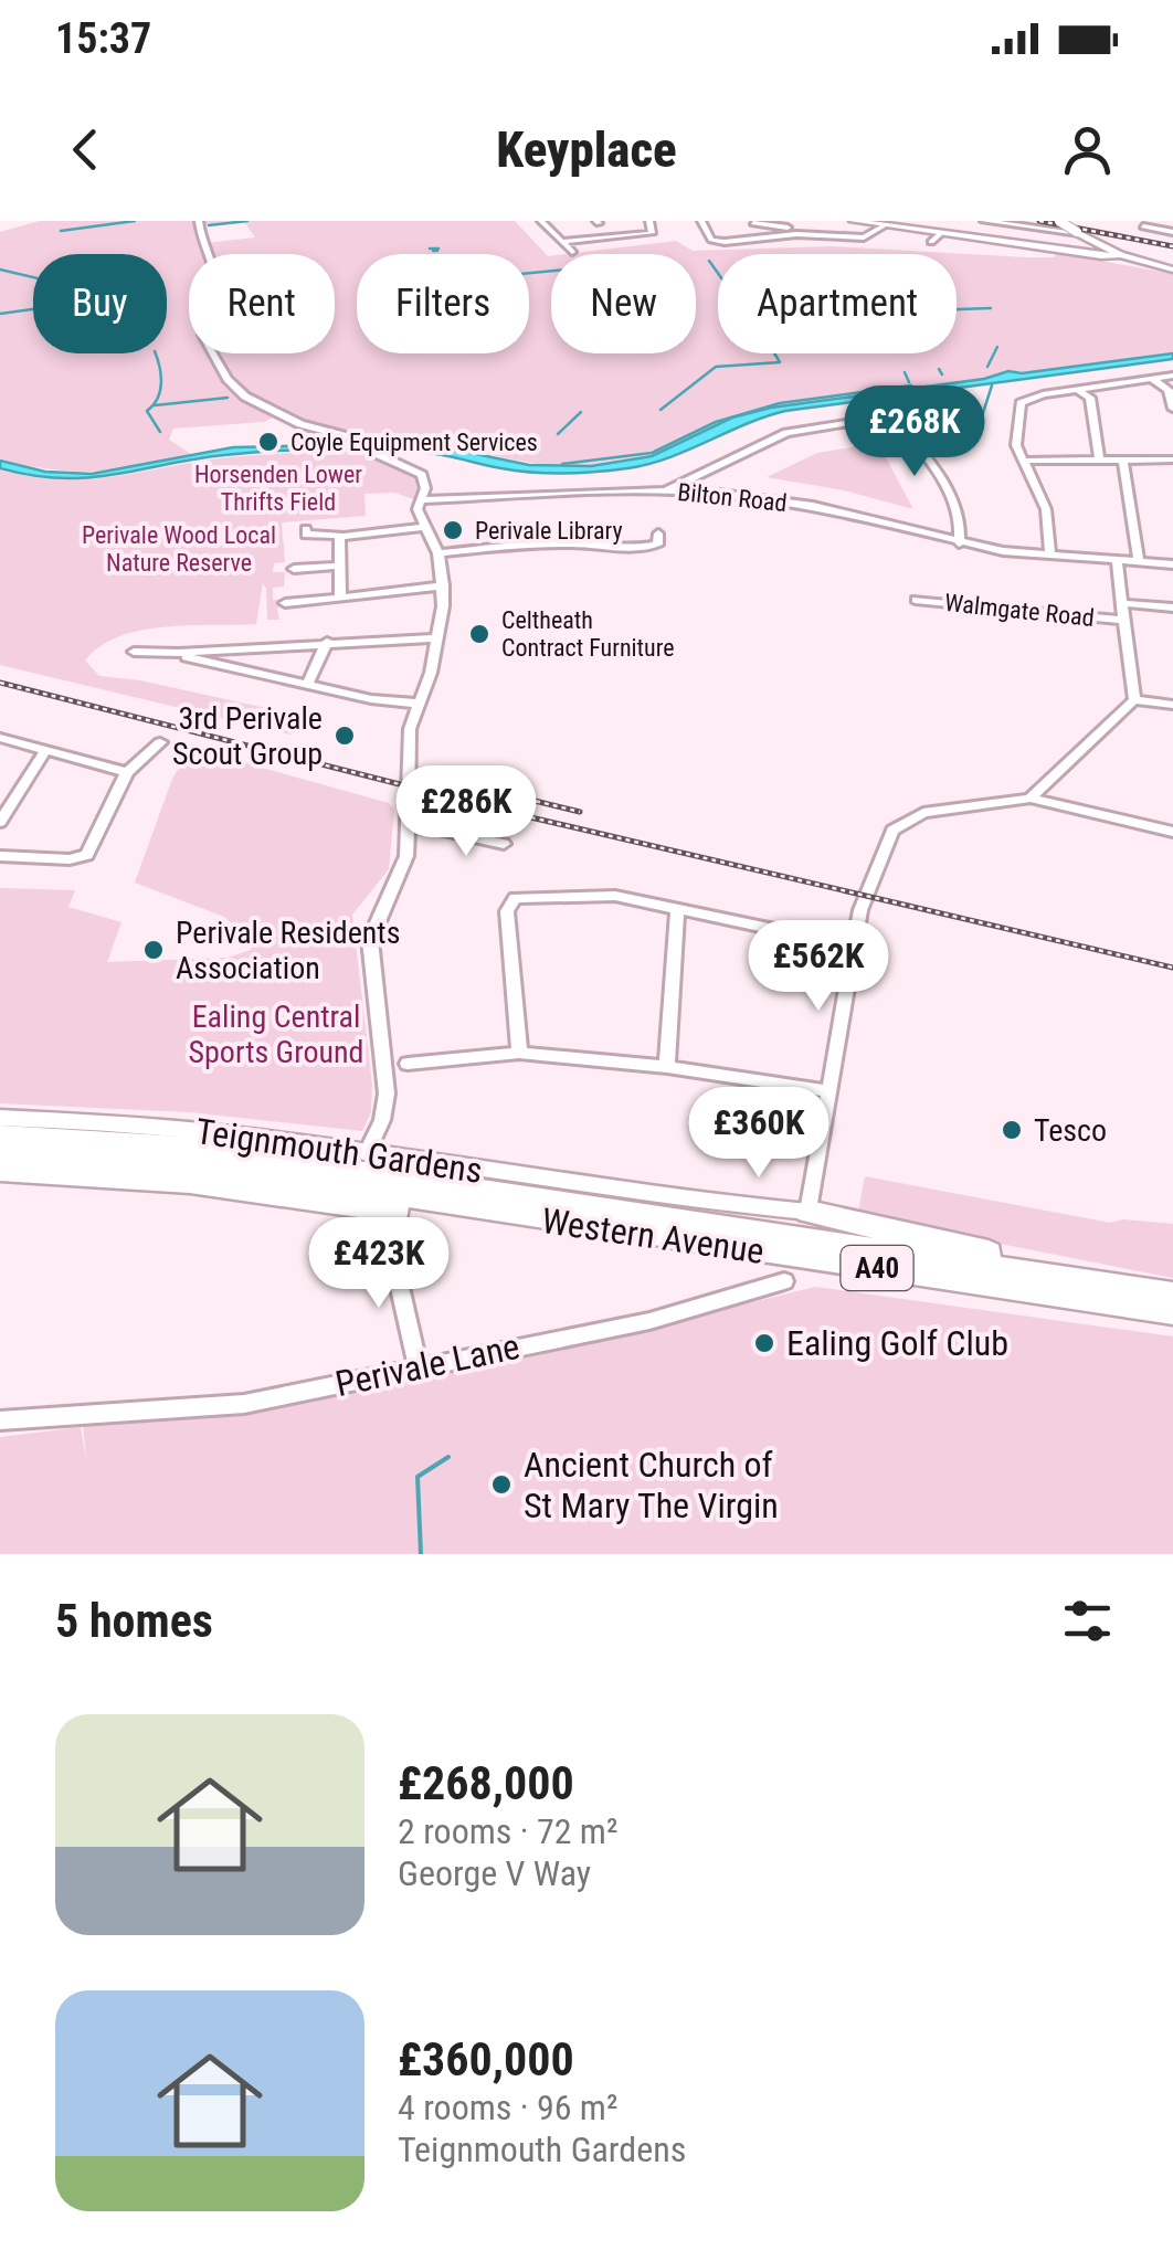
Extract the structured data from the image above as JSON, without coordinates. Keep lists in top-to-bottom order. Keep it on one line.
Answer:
{"streets":{"highway":["Western Avenue","A40"],"main road":["Teignmouth Gardens"],"street":["Bilton Road","Walmgate Road","Perivale Lane"]},"crossings":[["Teignmouth Gardens","A40"],["Western Avenue","A40"]],"parks":["Horsenden Lower Thrifts Field","Perivale Wood Local Nature Reserve","Ealing Central Sports Ground"],"places":["Coyle Equipment Services","Perivale Library","Celtheath Contract Furniture","3rd Perivale Scout Group","Perivale Residents Association","Tesco","Ealing Golf Club","Ancient Church of St Mary The Virgin"],"page":{"status":"15:37","header":"Keyplace","chip":["Buy","Rent","Filters","New","Apartment"],"price":["£268K","£286K","£562K","£360K","£423K"],"heading":"5 homes","list":[{"name":"£268,000","note":"2 rooms · 72 m² · George V Way"},{"name":"£360,000","note":"4 rooms · 96 m² · Teignmouth Gardens"}]}}
